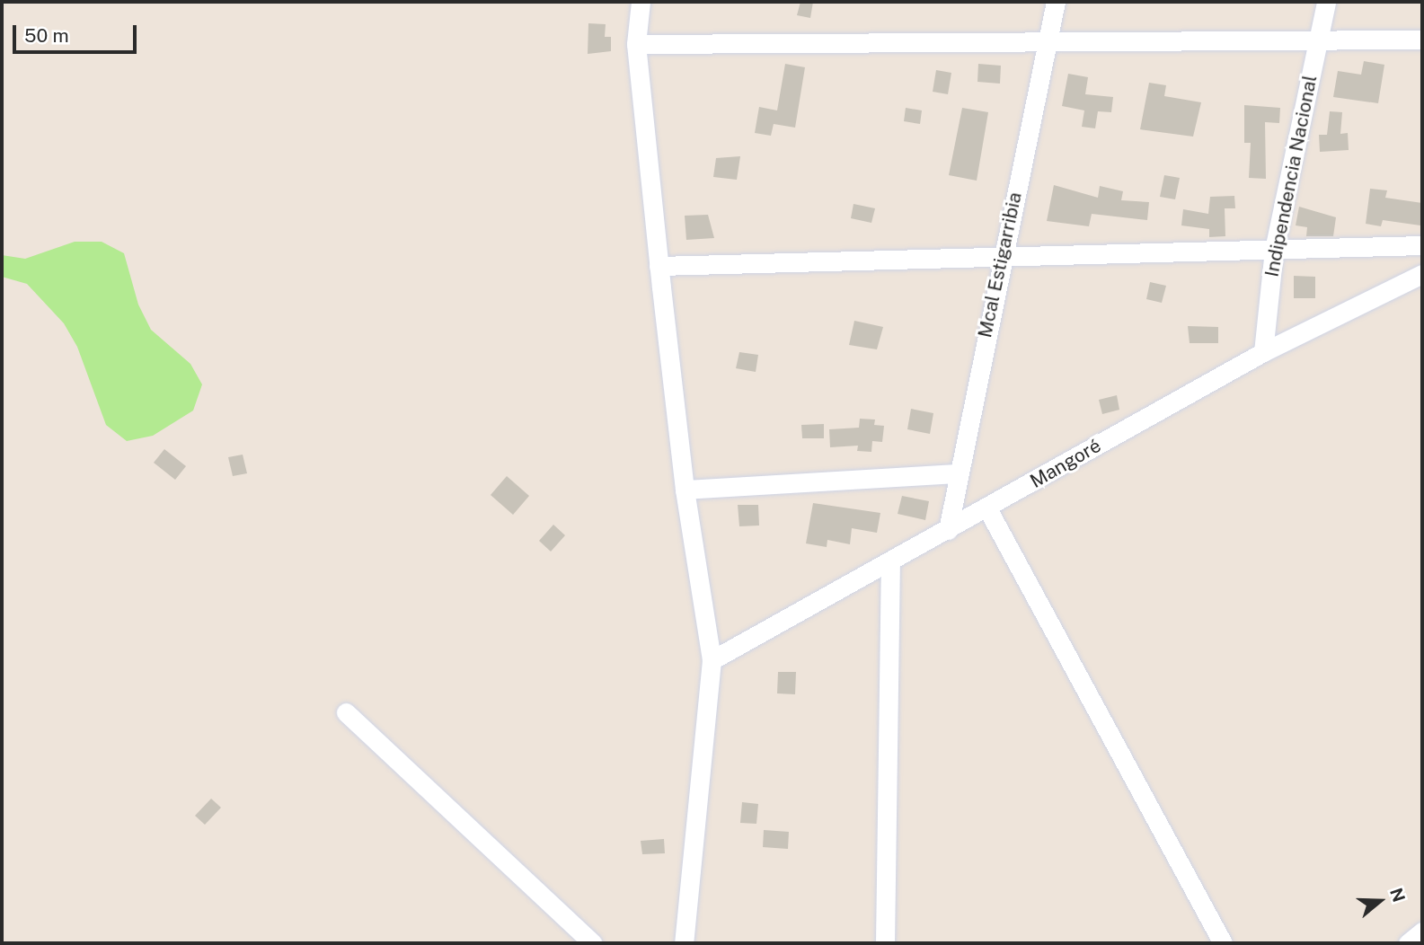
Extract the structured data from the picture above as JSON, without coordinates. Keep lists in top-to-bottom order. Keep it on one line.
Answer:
{"streets":{"street":["Indipendencia Nacional","Mcal Estigarribia","Mangoré"]},"crossings":[["Indipendencia Nacional","Mangoré"],["Mcal Estigarribia","Mangoré"]],"scale_bar":"50 m","north":"right"}
